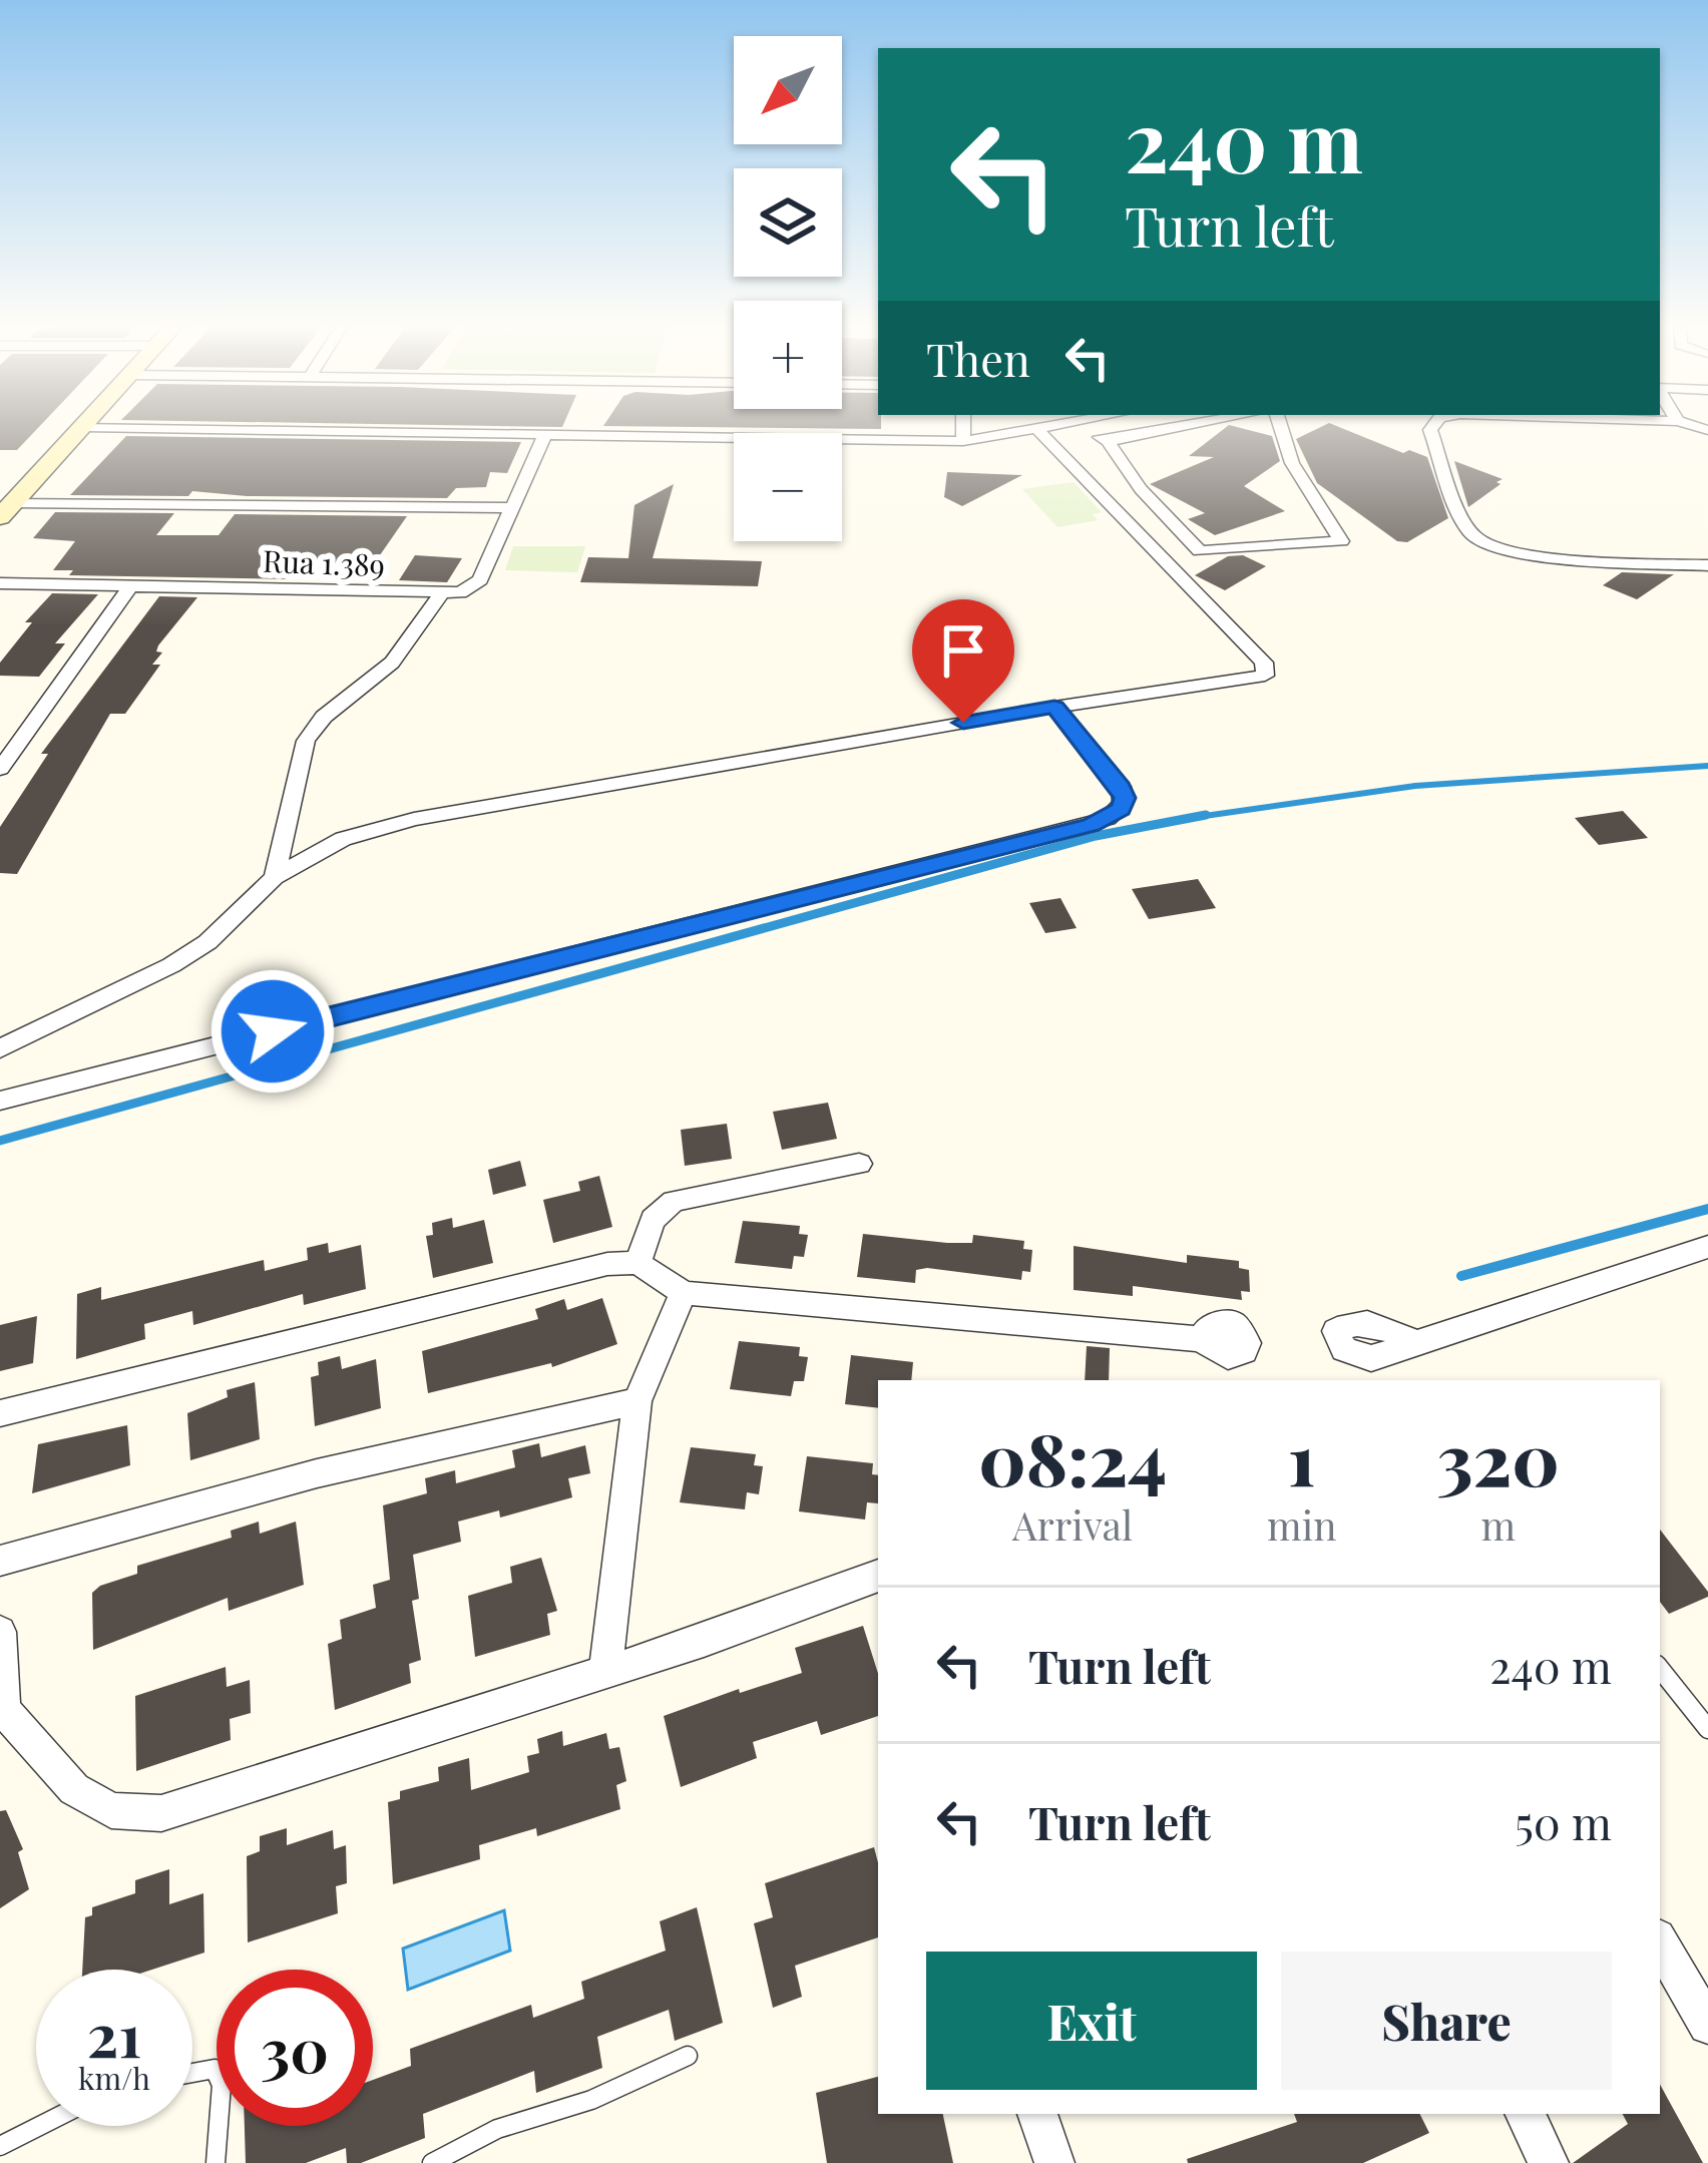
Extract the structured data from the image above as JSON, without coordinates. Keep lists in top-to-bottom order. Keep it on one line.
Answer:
{"streets":{"street":["Rua 1.389"]},"north":"bottom left","page":{"map_buttons":["+","−"],"turn":["240 m","Turn left"],"then":"Then","eta":["08:24","Arrival","1","min","320","m"],"list":[{"name":"Turn left","value":"240 m"},{"name":"Turn left","value":"50 m"}],"buttons":["Exit","Share"],"speed":"21 km/h","limit":"30"}}
